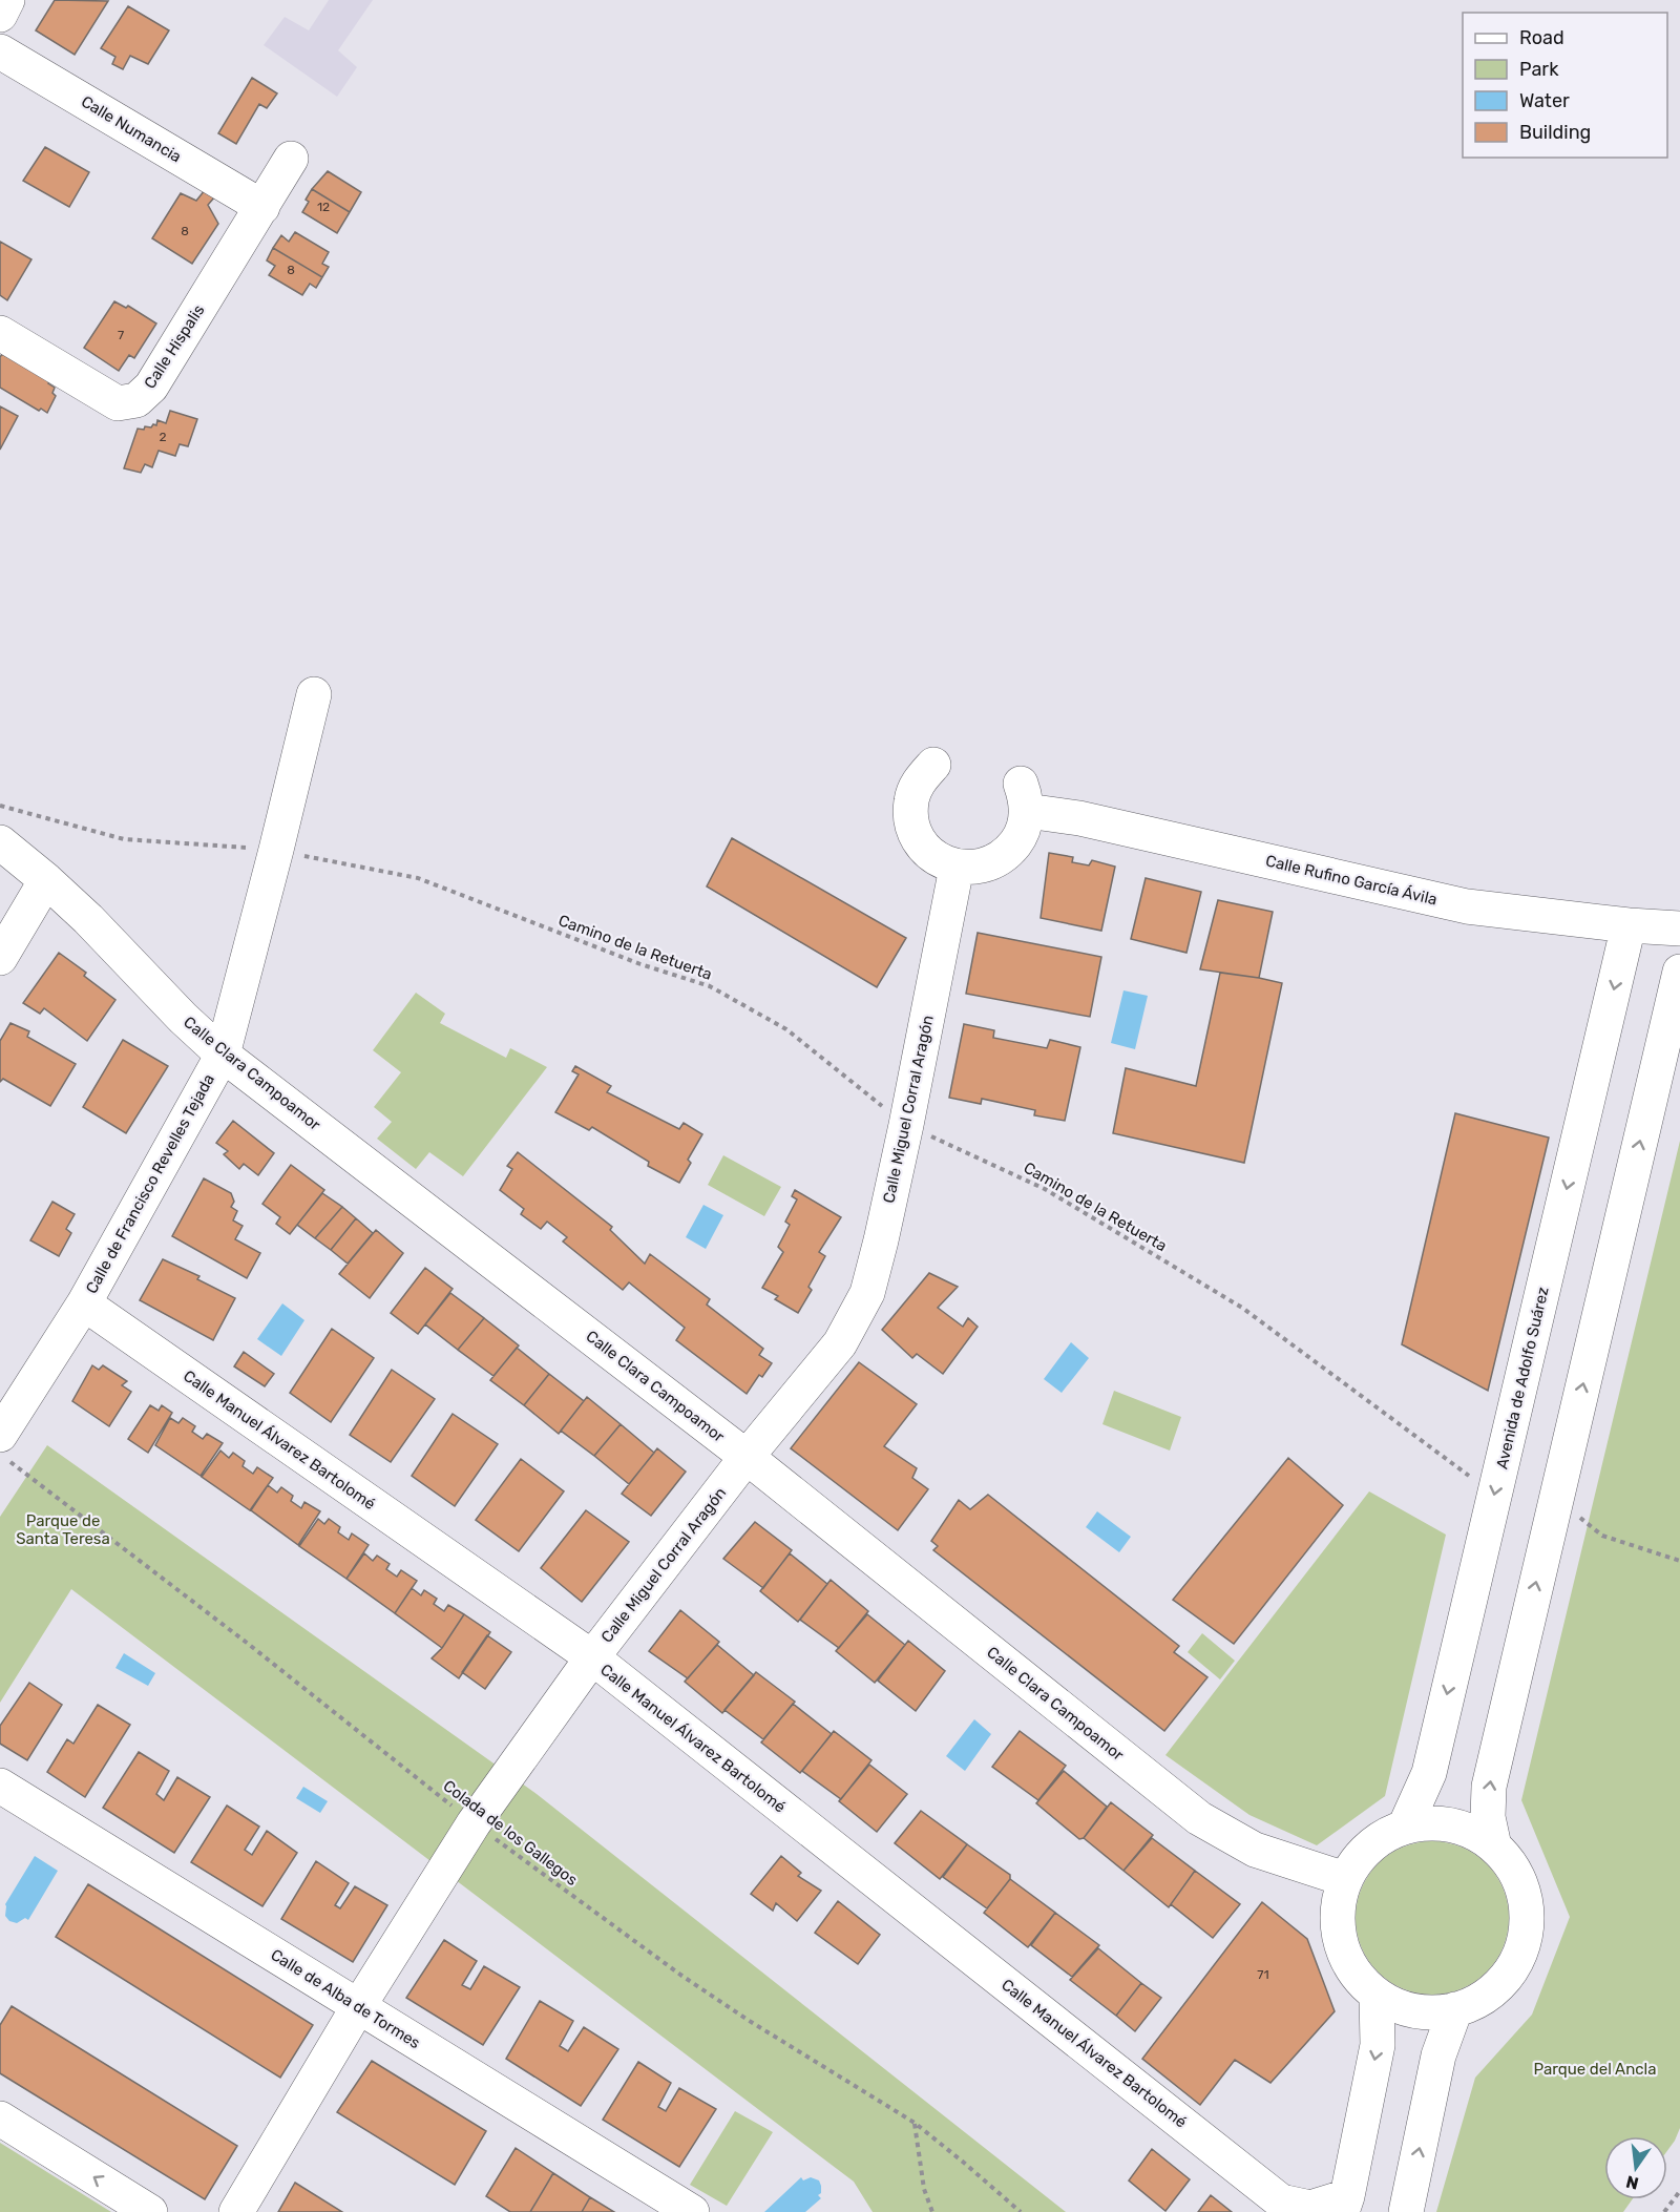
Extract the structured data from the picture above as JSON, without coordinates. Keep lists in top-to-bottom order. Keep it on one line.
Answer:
{"streets":{"street":["Calle Numancia","Calle Hispalis","Calle Rufino García Ávila","Calle Clara Campoamor","Calle Miguel Corral Aragón","Calle de Francisco Revelles Tejada","Avenida de Adolfo Suárez","Calle Manuel Álvarez Bartolomé","Calle de Alba de Tormes"],"path":["Camino de la Retuerta","Colada de los Gallegos"]},"crossings":[["Calle Numancia","Calle Hispalis"],["Calle Rufino García Ávila","Calle Miguel Corral Aragón"],["Calle Rufino García Ávila","Avenida de Adolfo Suárez"],["Camino de la Retuerta","Calle Miguel Corral Aragón"],["Camino de la Retuerta","Calle de Francisco Revelles Tejada"],["Camino de la Retuerta","Avenida de Adolfo Suárez"],["Calle Clara Campoamor","Calle Miguel Corral Aragón"],["Calle Clara Campoamor","Calle de Francisco Revelles Tejada"],["Calle Clara Campoamor","Avenida de Adolfo Suárez"],["Calle Miguel Corral Aragón","Calle Manuel Álvarez Bartolomé"],["Calle Miguel Corral Aragón","Colada de los Gallegos"],["Calle Miguel Corral Aragón","Calle de Alba de Tormes"],["Calle de Francisco Revelles Tejada","Calle Manuel Álvarez Bartolomé"],["Calle de Francisco Revelles Tejada","Colada de los Gallegos"]],"parks":["Parque de Santa Teresa","Parque del Ancla"],"house_numbers":["12","8","8","7","2","71"],"legend":["Road","Park","Water","Building"],"north":"bottom"}
